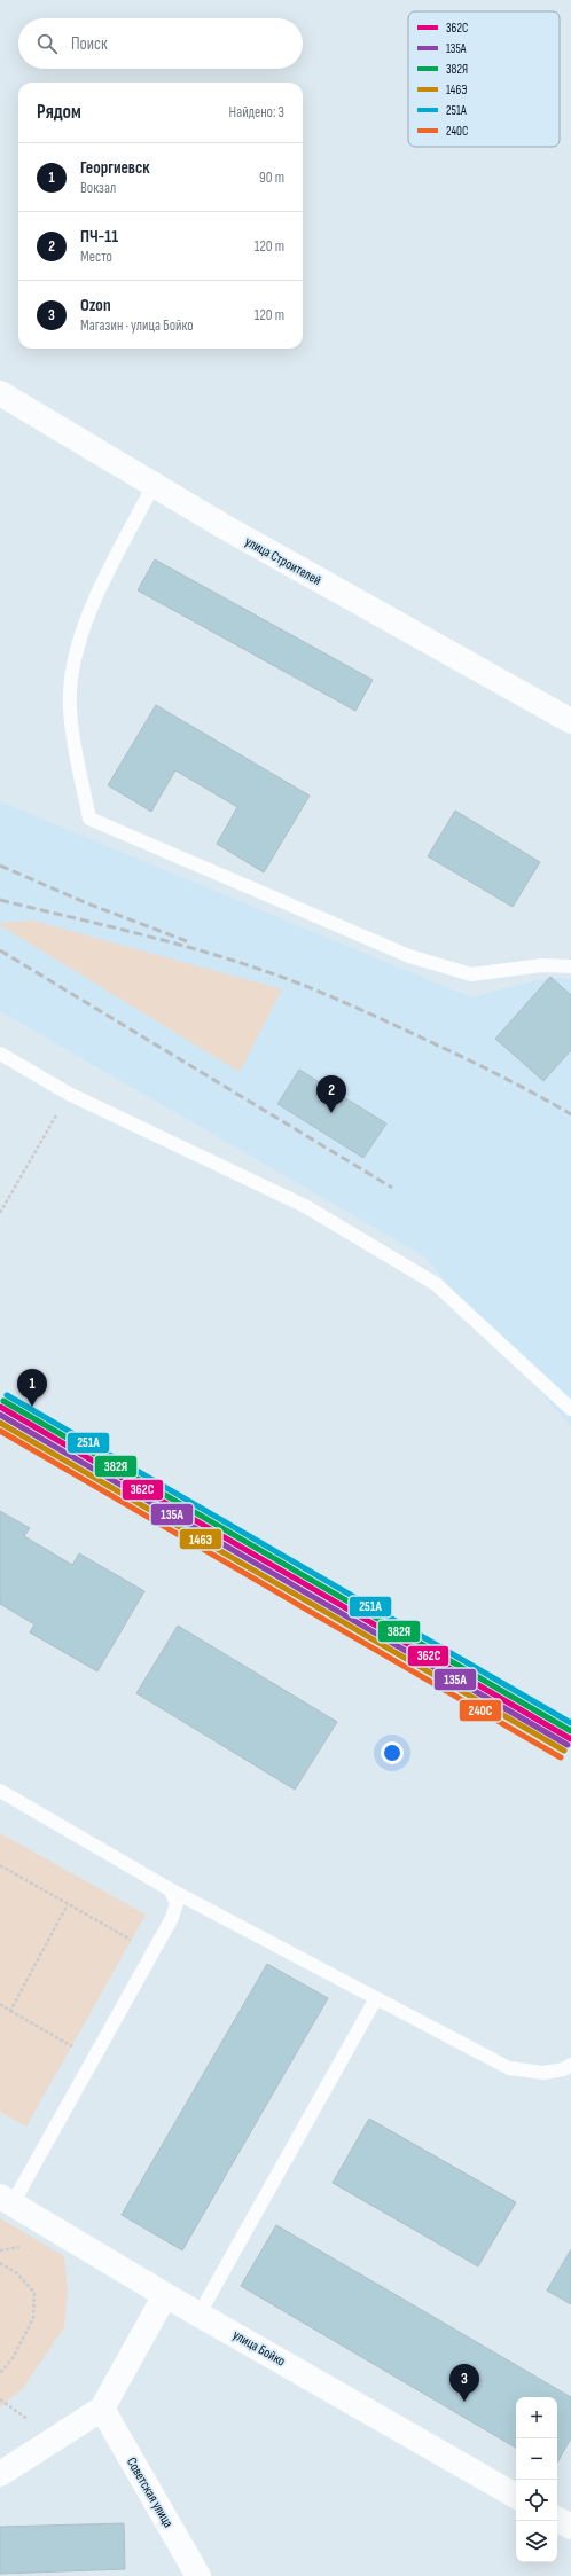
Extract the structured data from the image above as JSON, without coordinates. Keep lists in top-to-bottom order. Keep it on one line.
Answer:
{"streets":{"street":["улица Строителей","улица Бойко","Советская улица"]},"lines":["transit line 251А","transit line 382Я","transit line 362С","transit line 135А","transit line 146Э","transit line 240С"],"legend":["362С","135А","382Я","146Э","251А","240С"],"page":{"search":"Поиск","heading":["Рядом","Найдено: 3"],"list":[{"mark":"1","name":"Георгиевск","note":"Вокзал","value":"90 m"},{"mark":"2","name":"ПЧ-11","note":"Место","value":"120 m"},{"mark":"3","name":"Ozon","note":"Магазин · улица Бойко","value":"120 m"}],"pins":["2","1","3"],"map_buttons":["+","−"]}}
